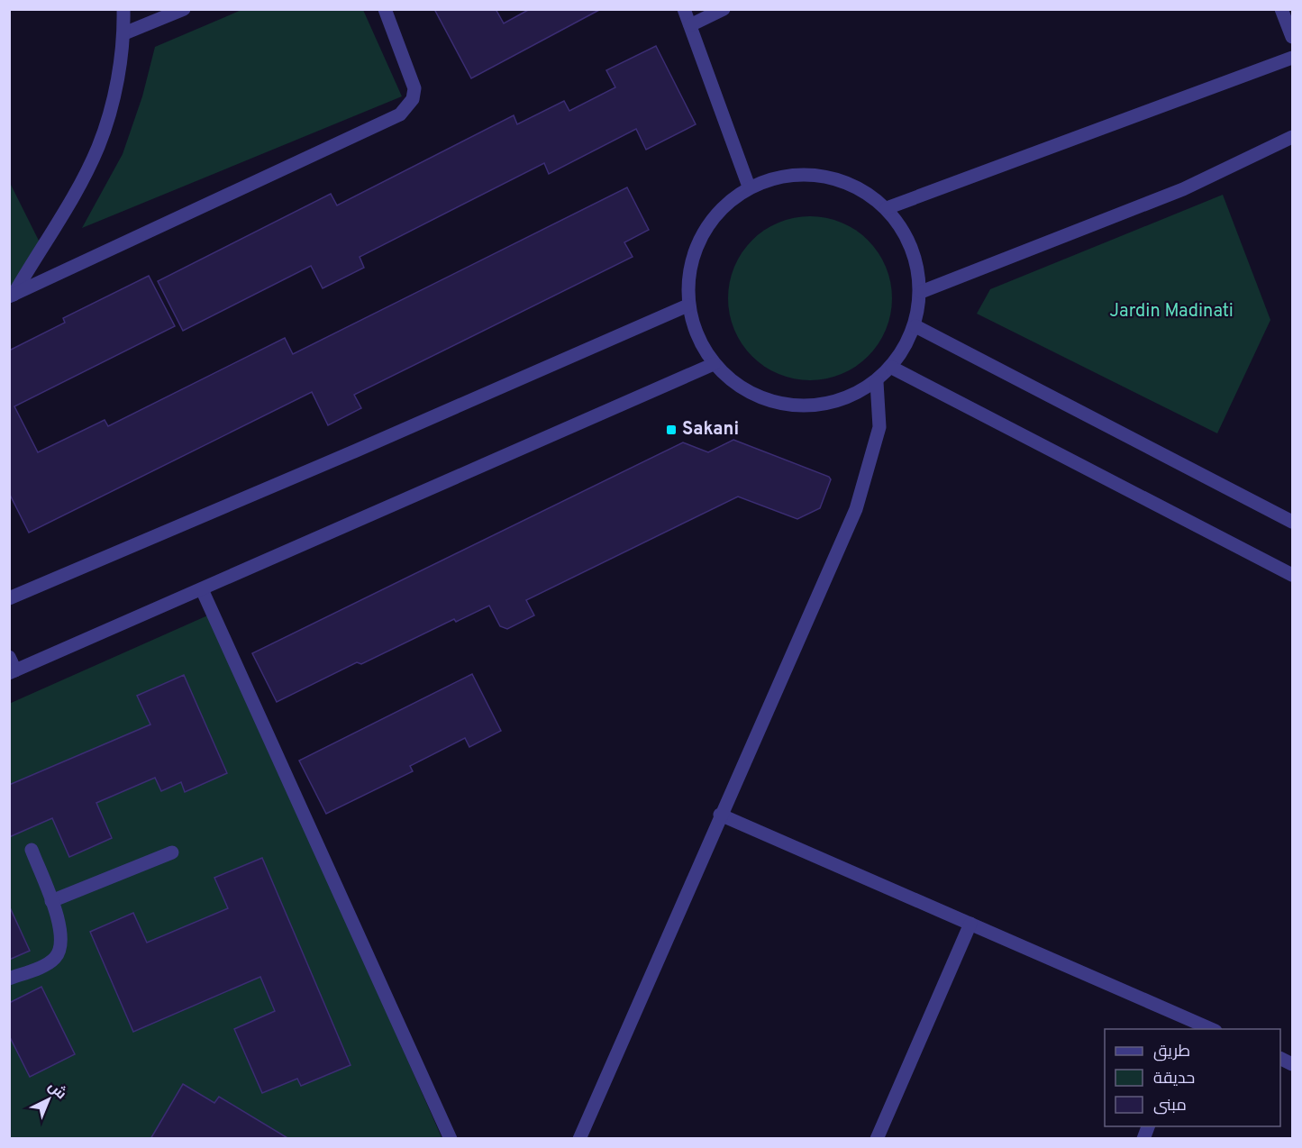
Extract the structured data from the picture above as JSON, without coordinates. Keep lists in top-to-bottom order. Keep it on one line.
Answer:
{"parks":["Jardin Madinati"],"places":{"transit":["Sakani"]},"legend":["طريق","حديقة","مبنى"],"north":"top right"}
